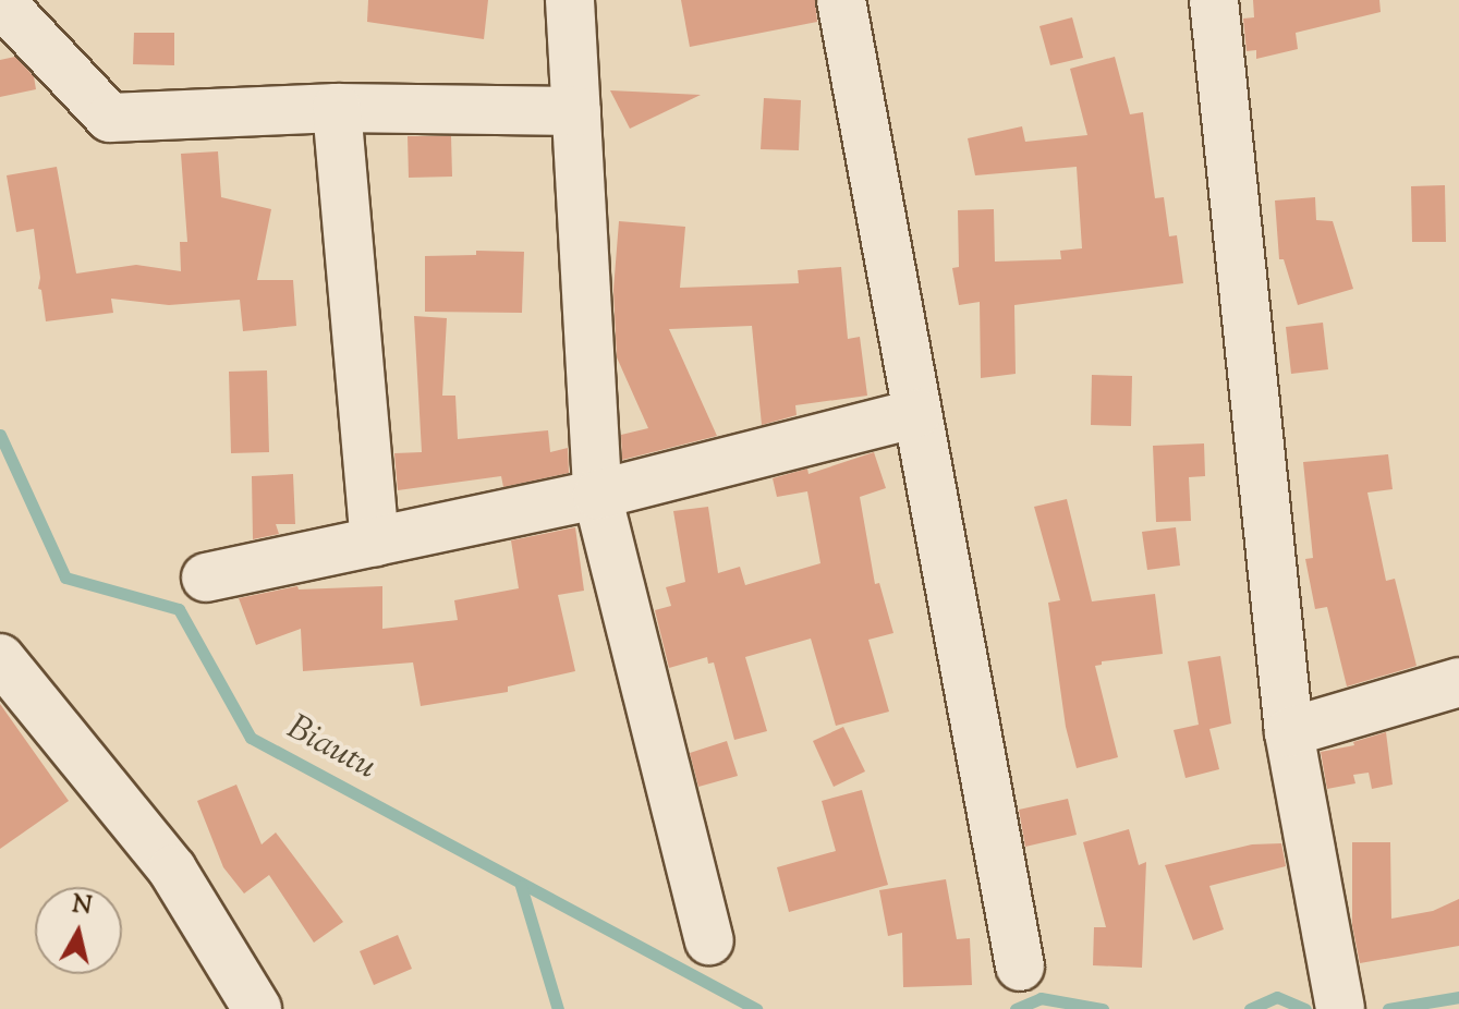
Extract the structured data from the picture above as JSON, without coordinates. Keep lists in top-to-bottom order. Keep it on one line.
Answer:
{"water":["Biautu"],"north":"top"}
